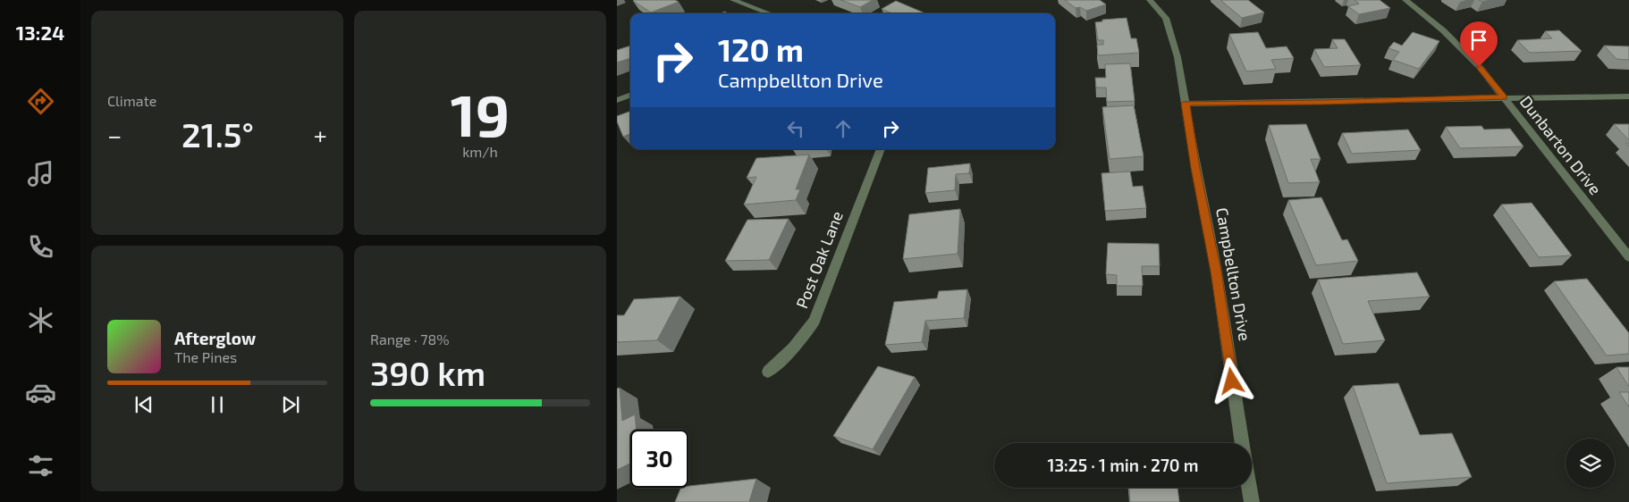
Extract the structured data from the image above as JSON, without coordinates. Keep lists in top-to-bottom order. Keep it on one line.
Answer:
{"streets":{"street":["Dunbarton Drive","Post Oak Lane","Campbellton Drive"]},"page":{"tabs":"13:24","tile":["Climate",["19","km/h"],["Range · 78%","390 km"]],"turn":["120 m","Campbellton Drive"],"heat":["−","21.5°","+"],"song":["Afterglow","The Pines"],"limit":"30","trip":"13:25 · 1 min · 270 m"}}
